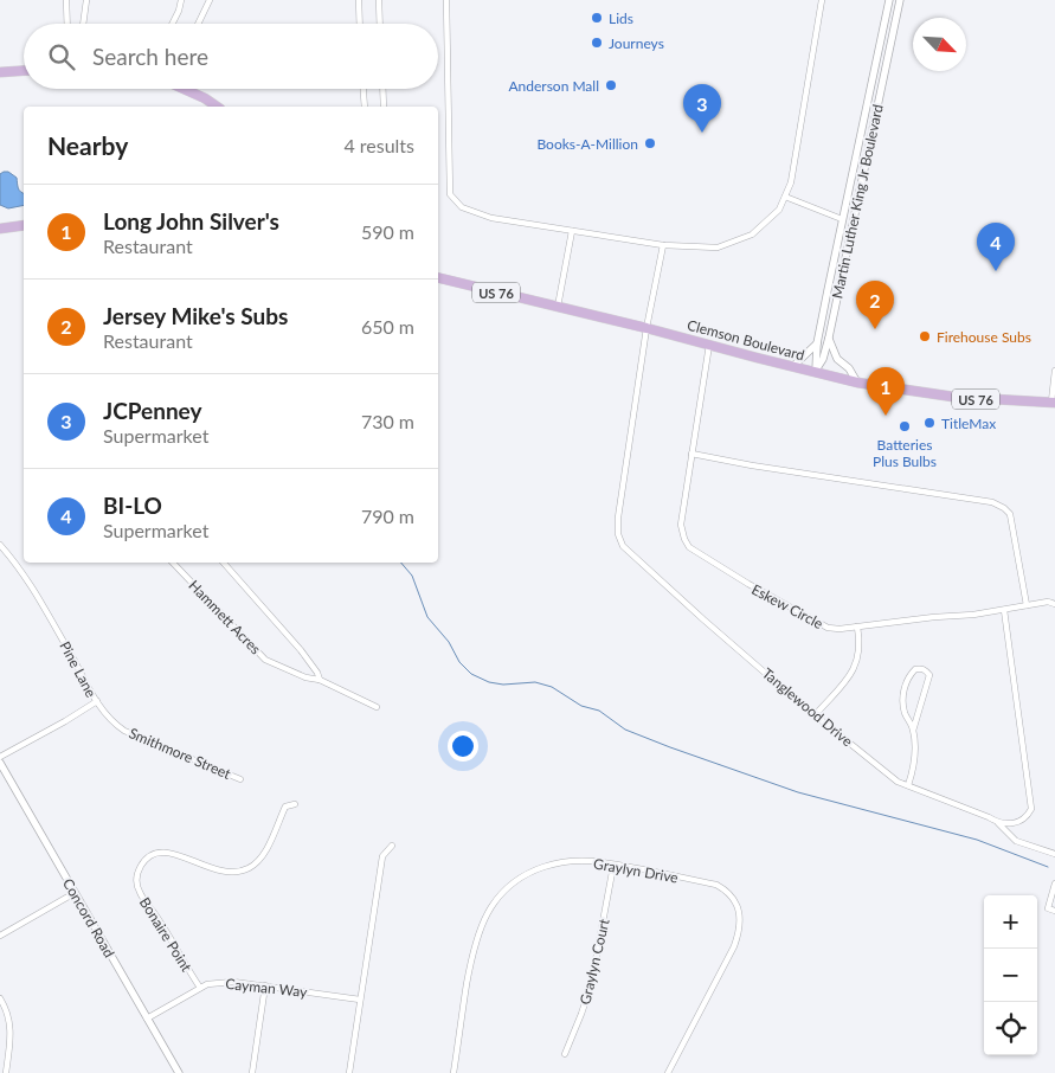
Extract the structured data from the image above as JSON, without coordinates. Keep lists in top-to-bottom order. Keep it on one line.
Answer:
{"streets":{"main road":["US 76","Clemson Boulevard"],"street":["Martin Luther King Jr Boulevard","Eskew Circle","Hammett Acres","Pine Lane","Tanglewood Drive","Smithmore Street","Graylyn Drive","Concord Road","Bonaire Point","Graylyn Court","Cayman Way"]},"crossings":[["Martin Luther King Jr Boulevard","Clemson Boulevard"],["Clemson Boulevard","Eskew Circle"],["Clemson Boulevard","Tanglewood Drive"],["Pine Lane","Smithmore Street"],["Graylyn Drive","Graylyn Court"],["Concord Road","Cayman Way"],["Bonaire Point","Cayman Way"]],"places":["Lids","Journeys","Anderson Mall","Books-A-Million","Firehouse Subs","TitleMax","Batteries Plus Bulbs"],"north":"bottom right","page":{"search":"Search here","pins":["3","4","2","1"],"heading":["Nearby","4 results"],"list":[{"mark":"1","name":"Long John Silver's","note":"Restaurant","value":"590 m"},{"mark":"2","name":"Jersey Mike's Subs","note":"Restaurant","value":"650 m"},{"mark":"3","name":"JCPenney","note":"Supermarket","value":"730 m"},{"mark":"4","name":"BI-LO","note":"Supermarket","value":"790 m"}],"map_buttons":["+","−"]}}
